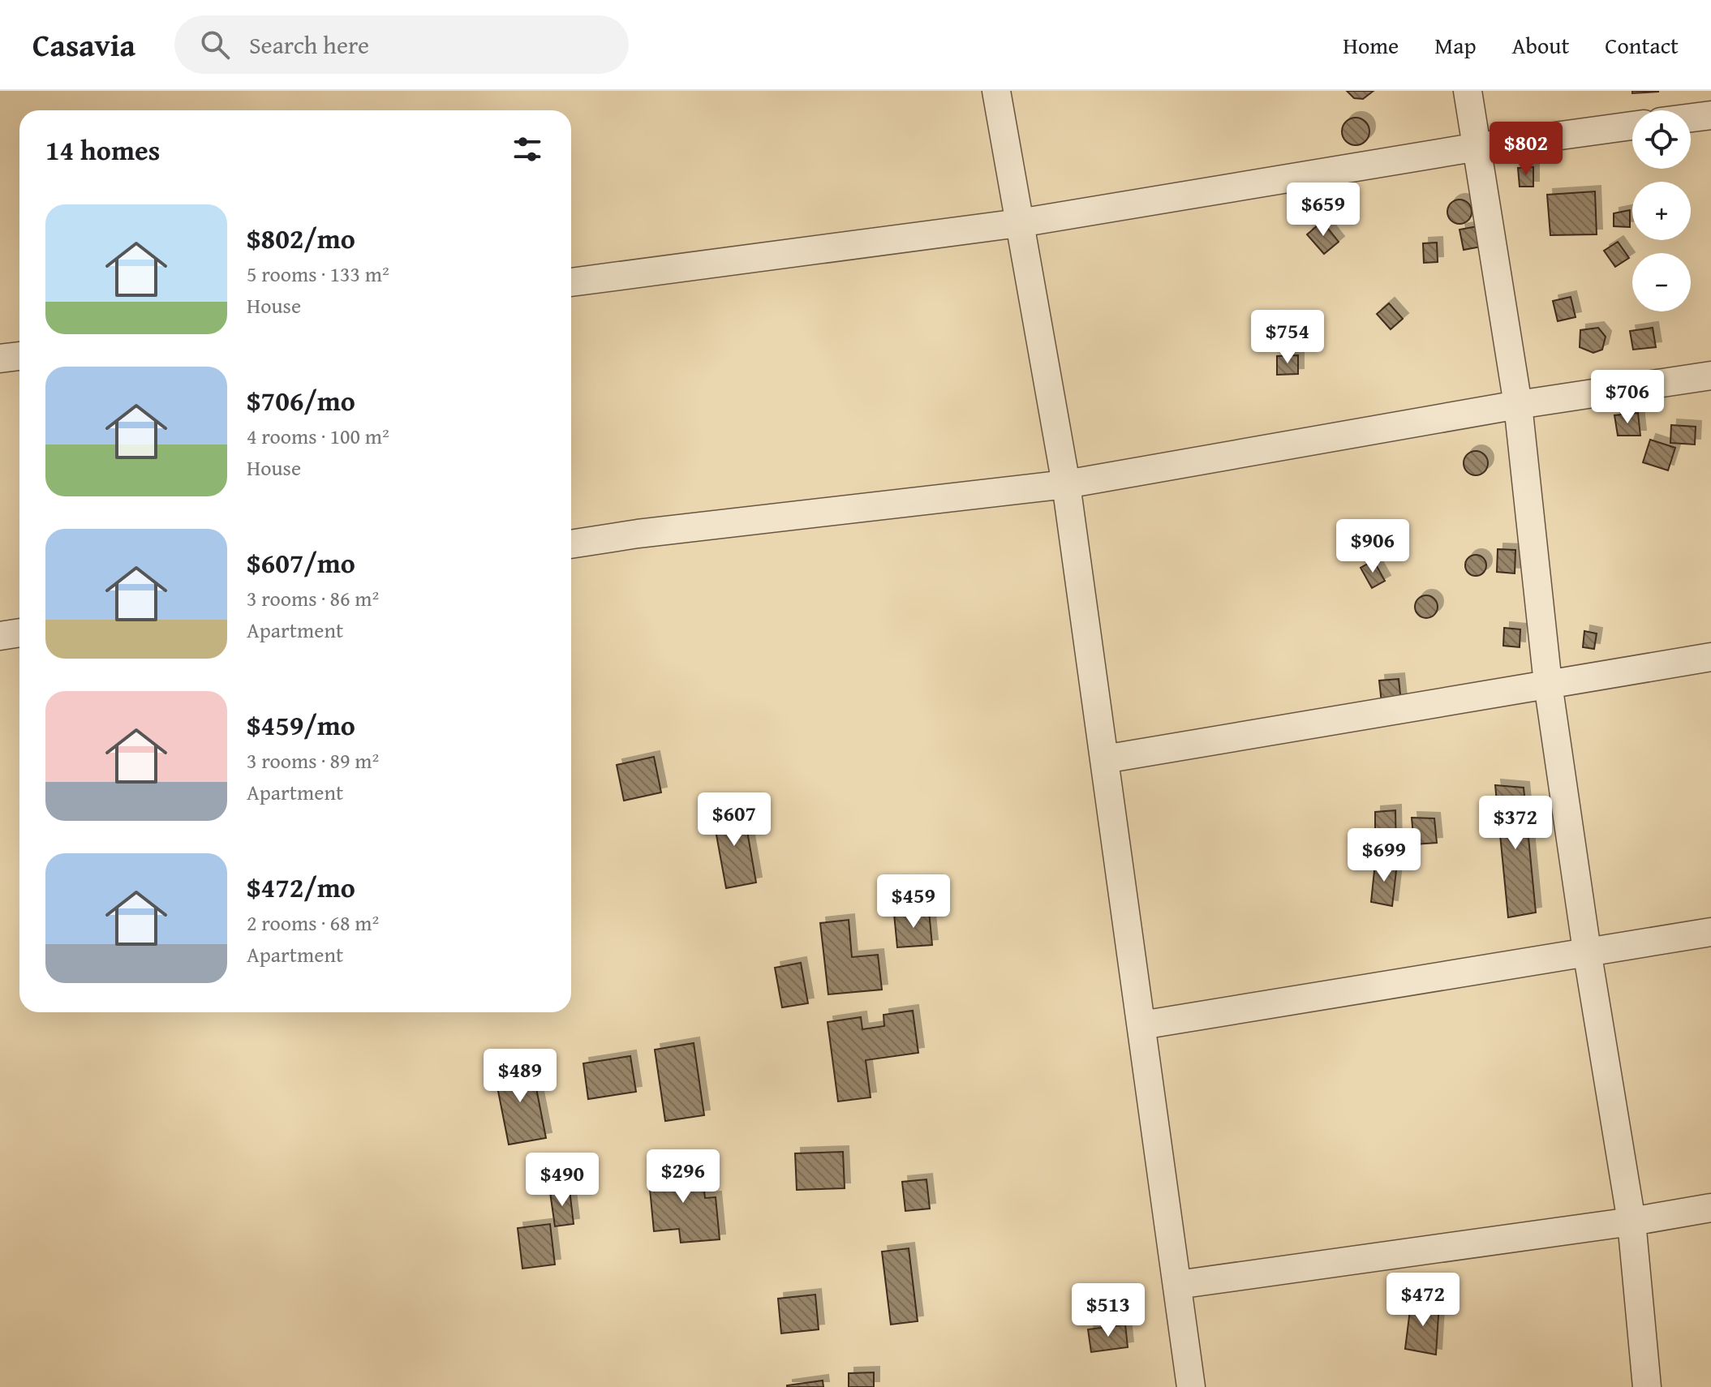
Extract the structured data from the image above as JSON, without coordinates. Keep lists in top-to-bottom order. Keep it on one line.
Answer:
{"page":{"header":"Casavia","search":"Search here","nav":["Home","Map","About","Contact"],"map_buttons":["+","−"],"heading":"14 homes","price":["$802","$659","$754","$706","$906","$607","$372","$699","$459","$489","$296","$490","$472","$513"],"list":[{"name":"$802/mo","note":"5 rooms · 133 m² · House"},{"name":"$706/mo","note":"4 rooms · 100 m² · House"},{"name":"$607/mo","note":"3 rooms · 86 m² · Apartment"},{"name":"$459/mo","note":"3 rooms · 89 m² · Apartment"},{"name":"$472/mo","note":"2 rooms · 68 m² · Apartment"}]}}
